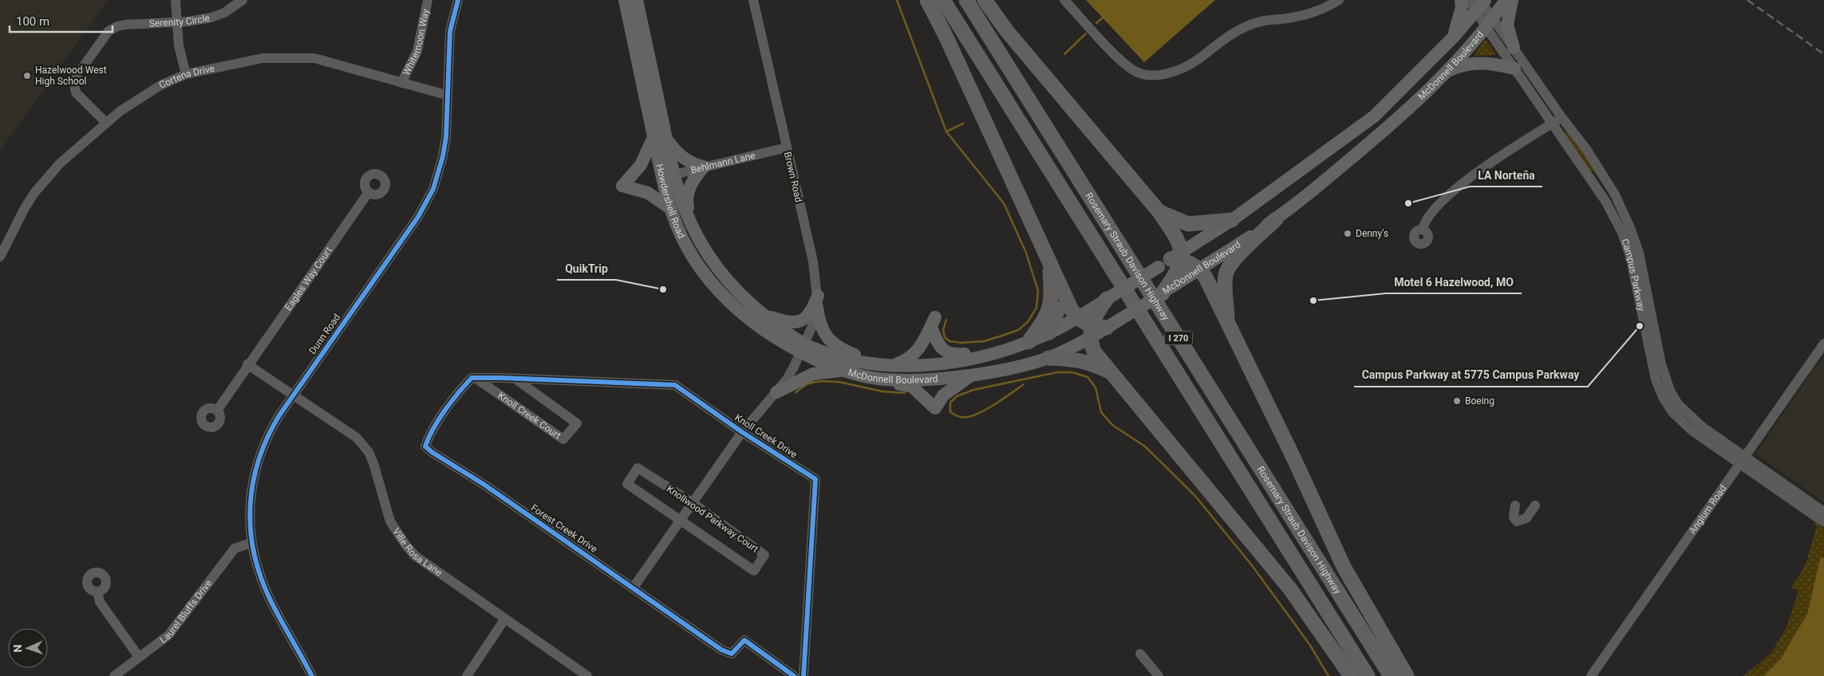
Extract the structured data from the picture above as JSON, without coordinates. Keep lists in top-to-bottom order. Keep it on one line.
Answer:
{"streets":{"highway":["Rosemary Straub Davison Highway","I 270"],"main road":["McDonnell Boulevard","Howdershell Road"],"street":["Serenity Circle","Whitemoon Way","Cortena Drive","Behlmann Lane","Brown Road","Campus Parkway","Eagles Way Court","Dunn Road","Knoll Creek Court","Knoll Creek Drive","Anglum Road","Knollwood Parkway Court","Forest Creek Drive","Ville Rosa Lane","Laurel Bluffs Drive"]},"crossings":[["Serenity Circle","Cortena Drive"],["Whitemoon Way","Cortena Drive"],["McDonnell Boulevard","Brown Road"],["McDonnell Boulevard","Howdershell Road"],["McDonnell Boulevard","Campus Parkway"],["Cortena Drive","Dunn Road"],["Behlmann Lane","Brown Road"],["Behlmann Lane","Howdershell Road"],["Brown Road","Howdershell Road"],["Brown Road","Knoll Creek Drive"],["Brown Road","Knollwood Parkway Court"],["Brown Road","Forest Creek Drive"],["Campus Parkway","Anglum Road"],["Dunn Road","Ville Rosa Lane"],["Dunn Road","Laurel Bluffs Drive"],["Knoll Creek Court","Knoll Creek Drive"],["Knoll Creek Court","Forest Creek Drive"]],"places":["Hazelwood West High School","LA Norteña","Denny's","QuikTrip","Motel 6 Hazelwood, MO","Campus Parkway at 5775 Campus Parkway","Boeing"],"scale_bar":"100 m","north":"left"}
